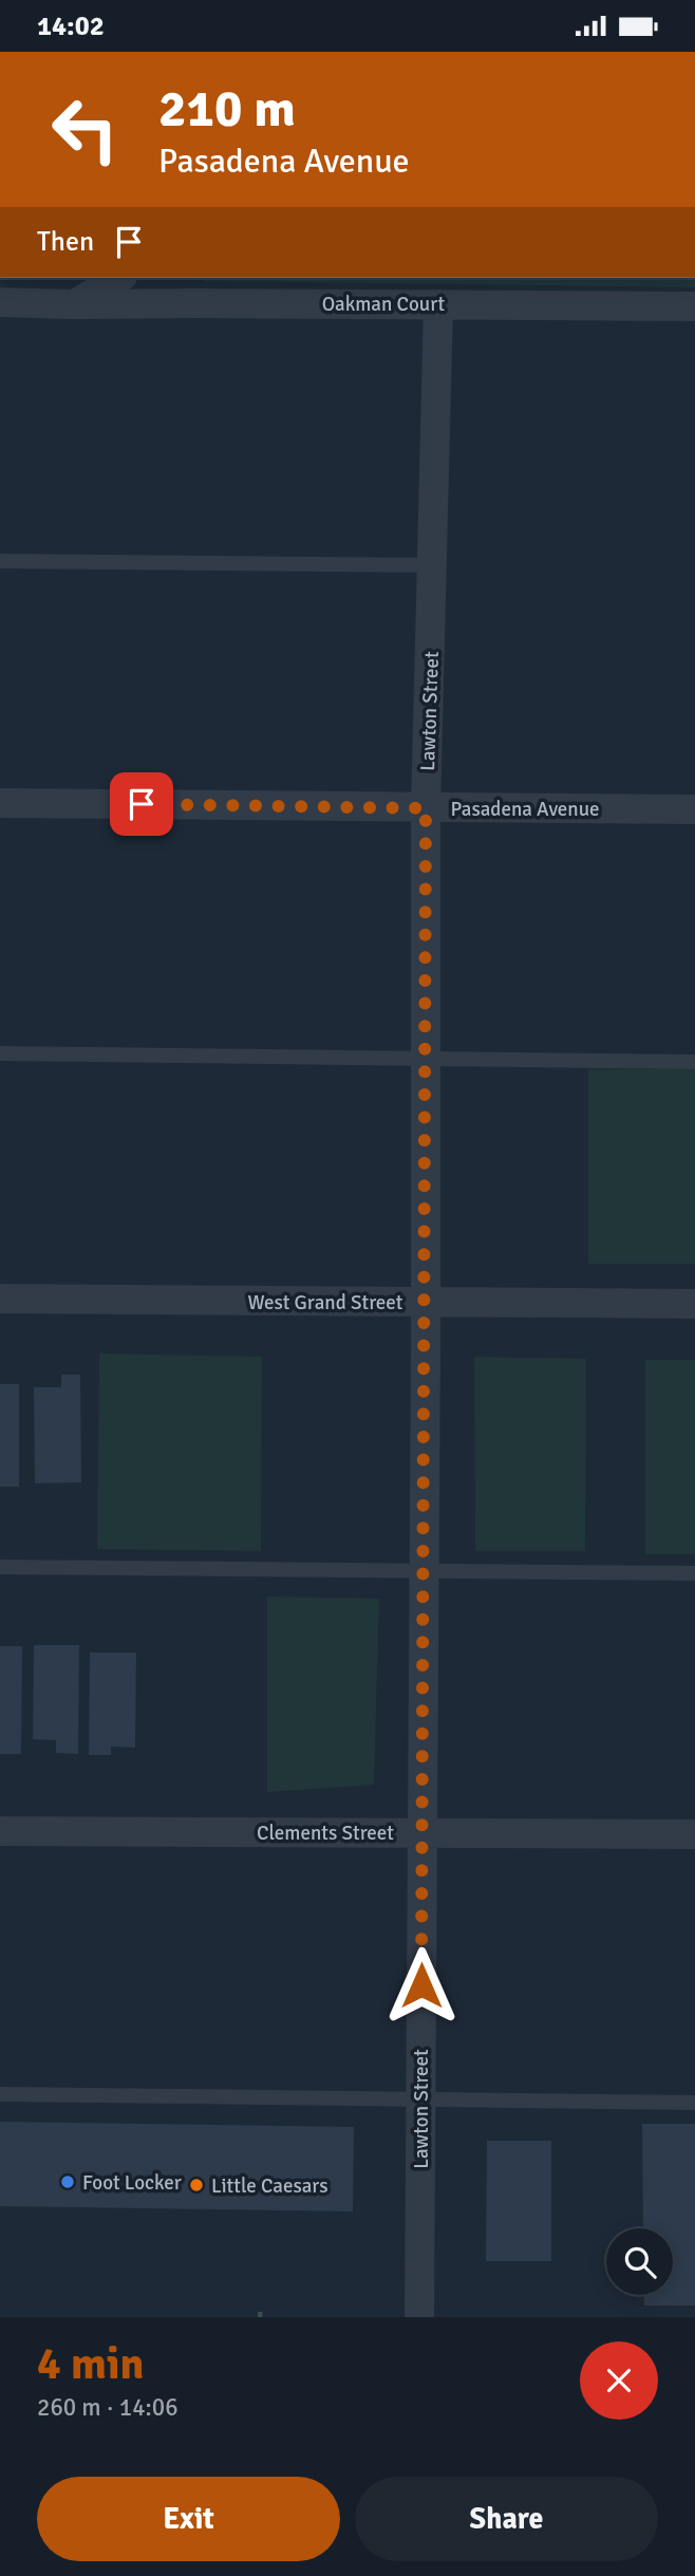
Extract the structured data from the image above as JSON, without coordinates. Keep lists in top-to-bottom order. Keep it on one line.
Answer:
{"streets":{"street":["Oakman Court","Lawton Street","Pasadena Avenue","West Grand Street","Clements Street"]},"crossings":[["Oakman Court","Lawton Street"],["Lawton Street","Pasadena Avenue"],["Lawton Street","West Grand Street"],["Lawton Street","Clements Street"]],"places":["Foot Locker","Little Caesars"],"page":{"status":"14:02","turn":["210 m","Pasadena Avenue"],"then":"Then","heading":["4 min","260 m · 14:06"],"buttons":["Exit","Share"]}}
